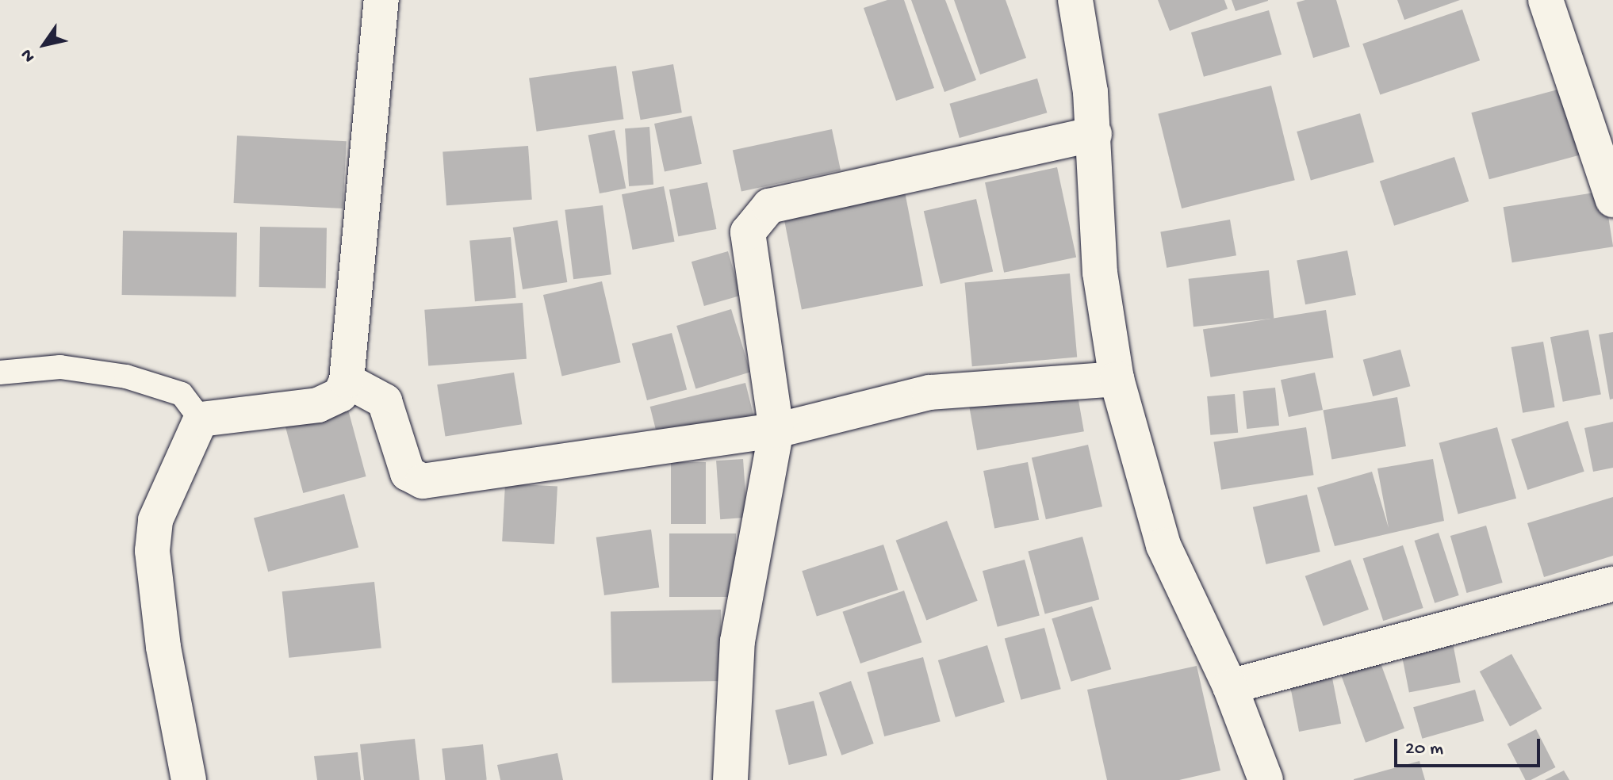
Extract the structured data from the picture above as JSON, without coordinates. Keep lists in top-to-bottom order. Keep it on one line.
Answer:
{"scale_bar":"20 m","north":"bottom left"}
